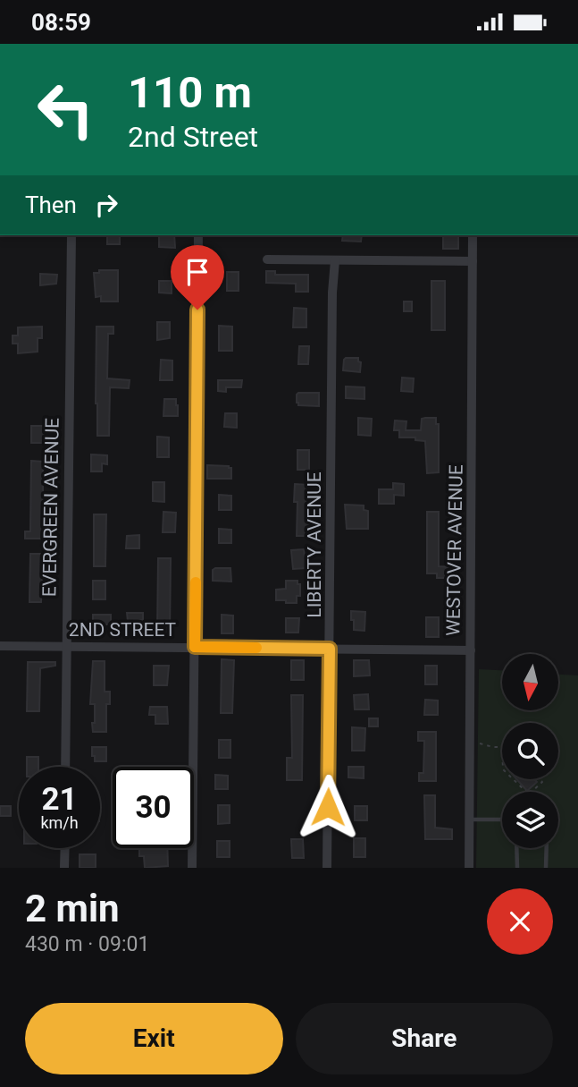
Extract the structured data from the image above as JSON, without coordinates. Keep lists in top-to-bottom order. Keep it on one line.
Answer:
{"streets":{"street":["EVERGREEN AVENUE","LIBERTY AVENUE","WESTOVER AVENUE","2ND STREET"]},"crossings":[["EVERGREEN AVENUE","2ND STREET"],["LIBERTY AVENUE","2ND STREET"],["WESTOVER AVENUE","2ND STREET"]],"north":"bottom","page":{"status":"08:59","turn":["110 m","2nd Street"],"then":"Then","speed":"21 km/h","limit":"30","heading":["2 min","430 m · 09:01"],"buttons":["Exit","Share"]}}
